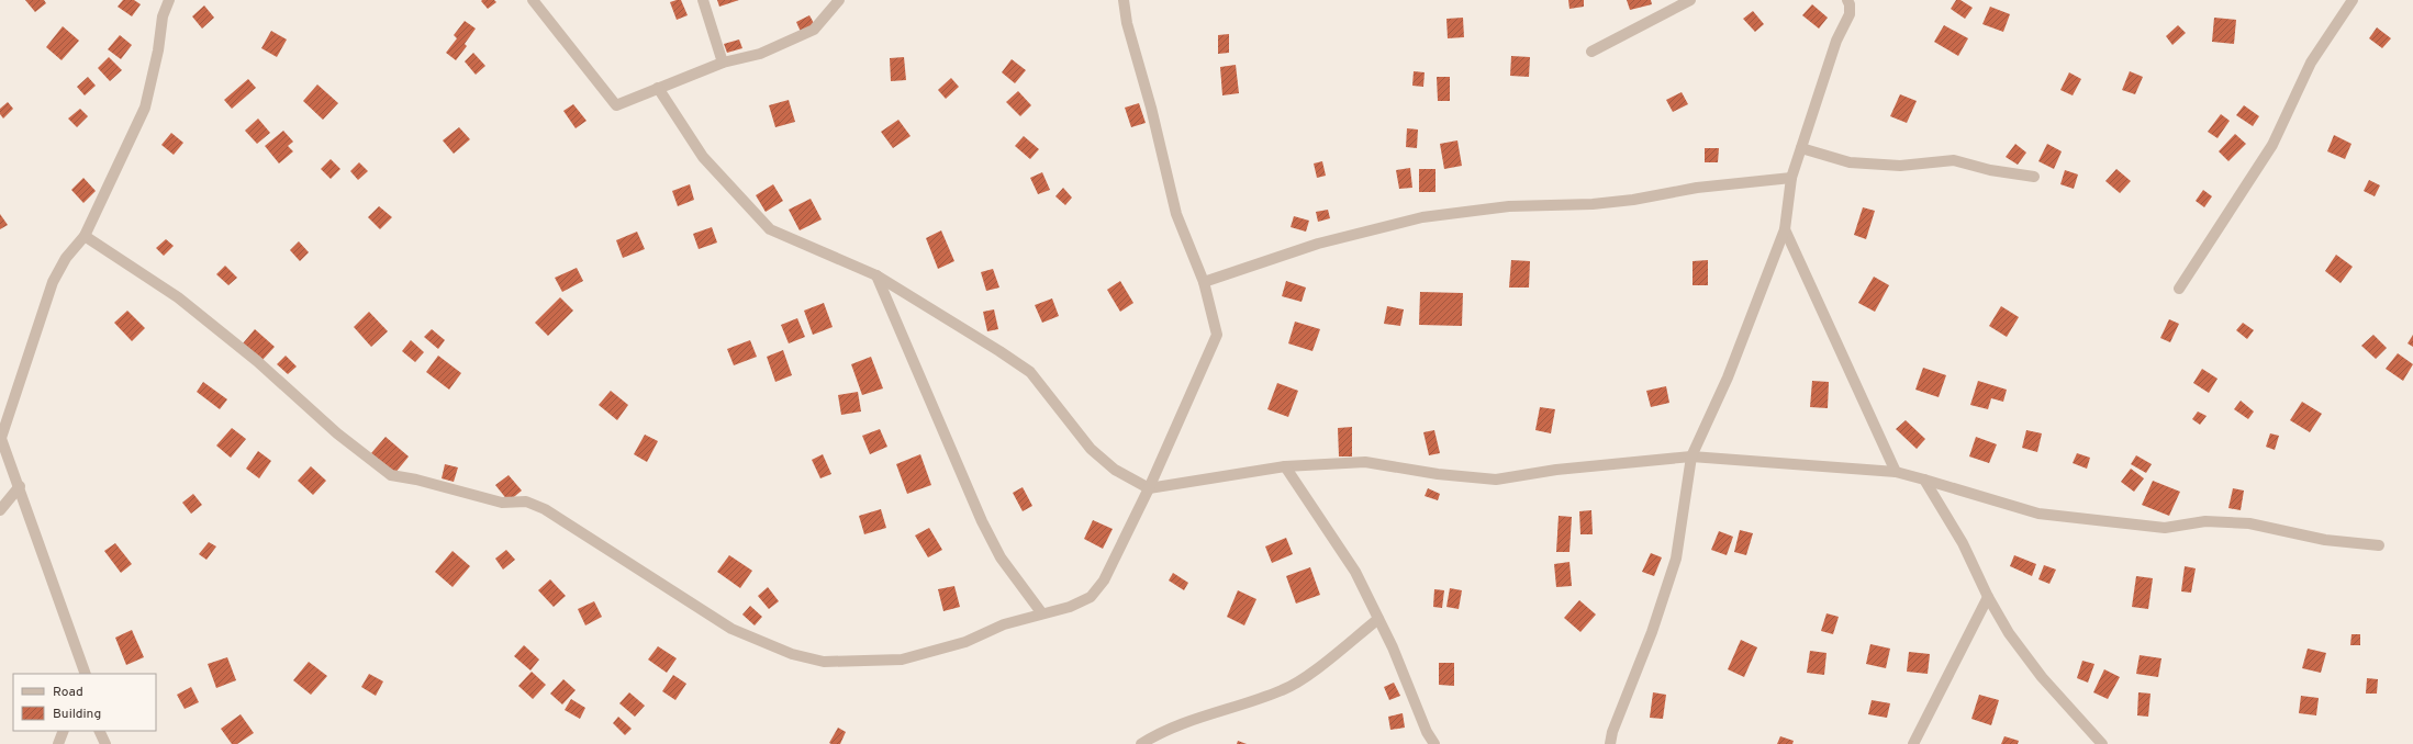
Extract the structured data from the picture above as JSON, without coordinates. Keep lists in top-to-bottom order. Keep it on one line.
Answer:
{"legend":["Road","Building"]}
